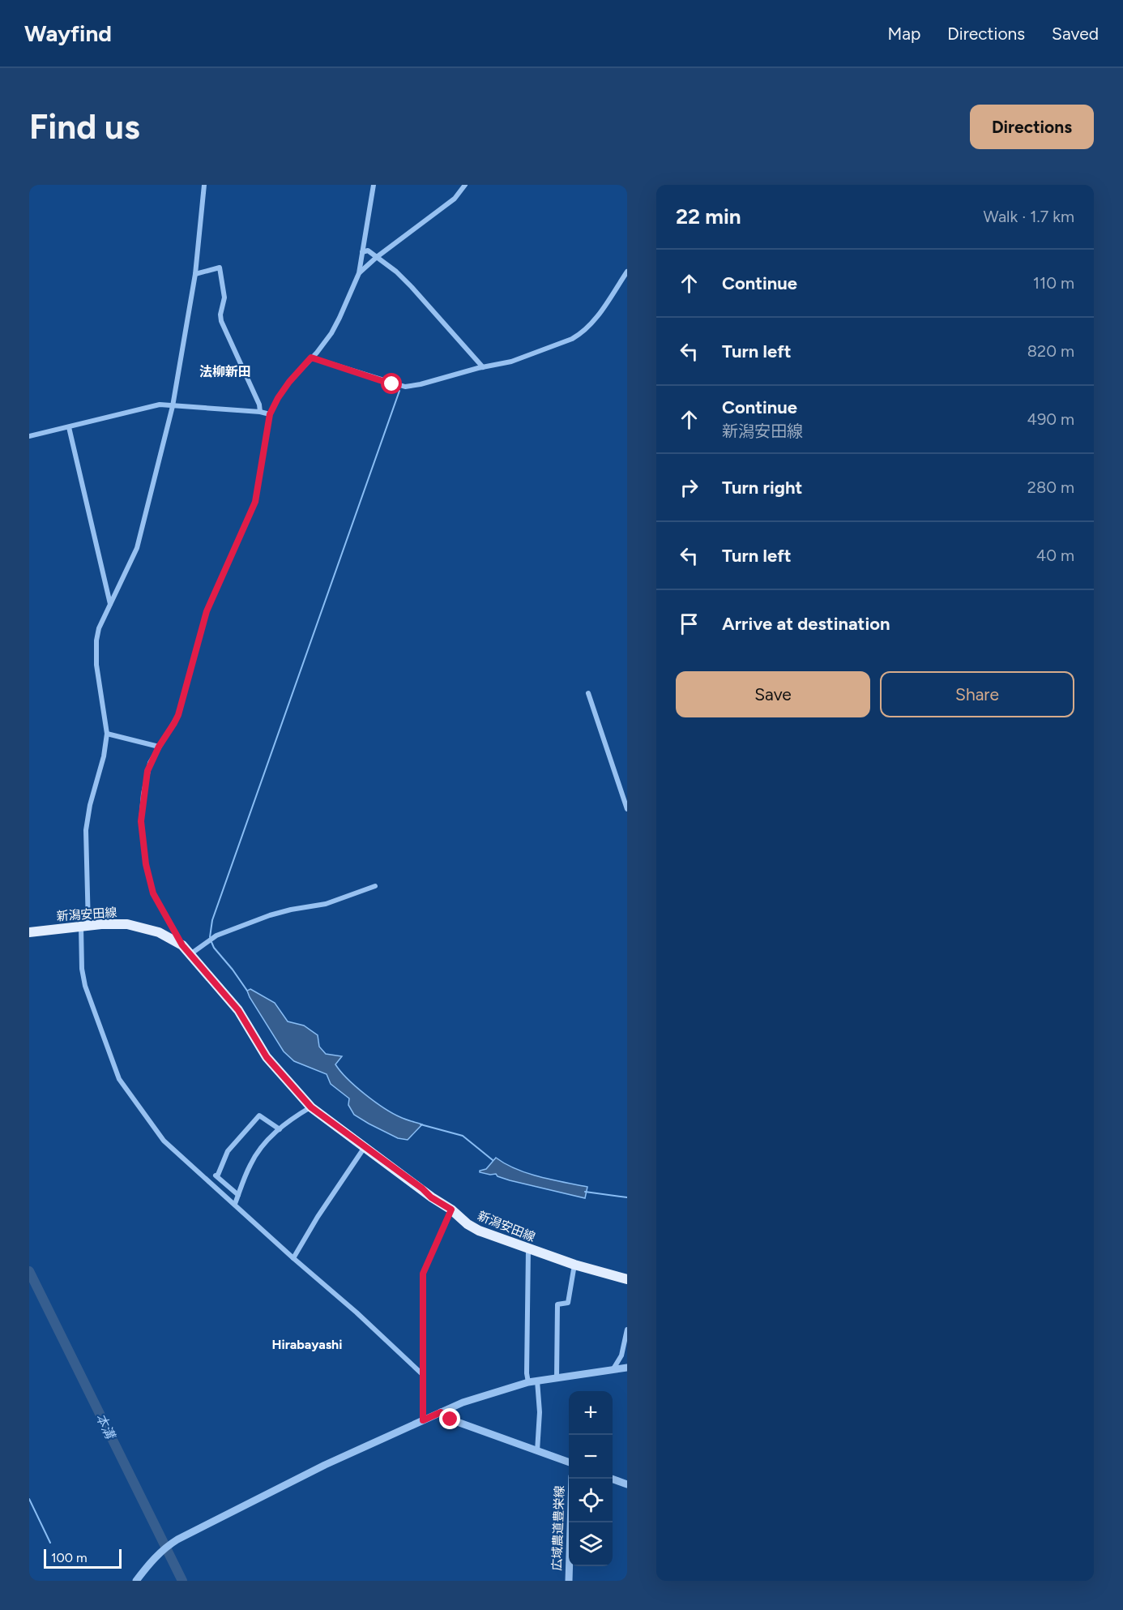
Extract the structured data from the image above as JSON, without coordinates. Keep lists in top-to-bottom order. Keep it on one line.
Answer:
{"streets":{"main road":["新潟安田線"],"street":["広域農道豊栄線"]},"districts":["法柳新田","Hirabayashi"],"water":["本溝"],"scale_bar":"100 m","page":{"header":"Wayfind","nav":["Map","Directions","Saved"],"buttons":["Directions",["Save","Share"]],"title":"Find us","heading":["22 min","Walk · 1.7 km"],"list":[["Continue","110 m"],["Turn left","820 m"],["Continue","新潟安田線","490 m"],["Turn right","280 m"],["Turn left","40 m"],"Arrive at destination"],"map_buttons":["+","−"],"scale":"100 m"}}
